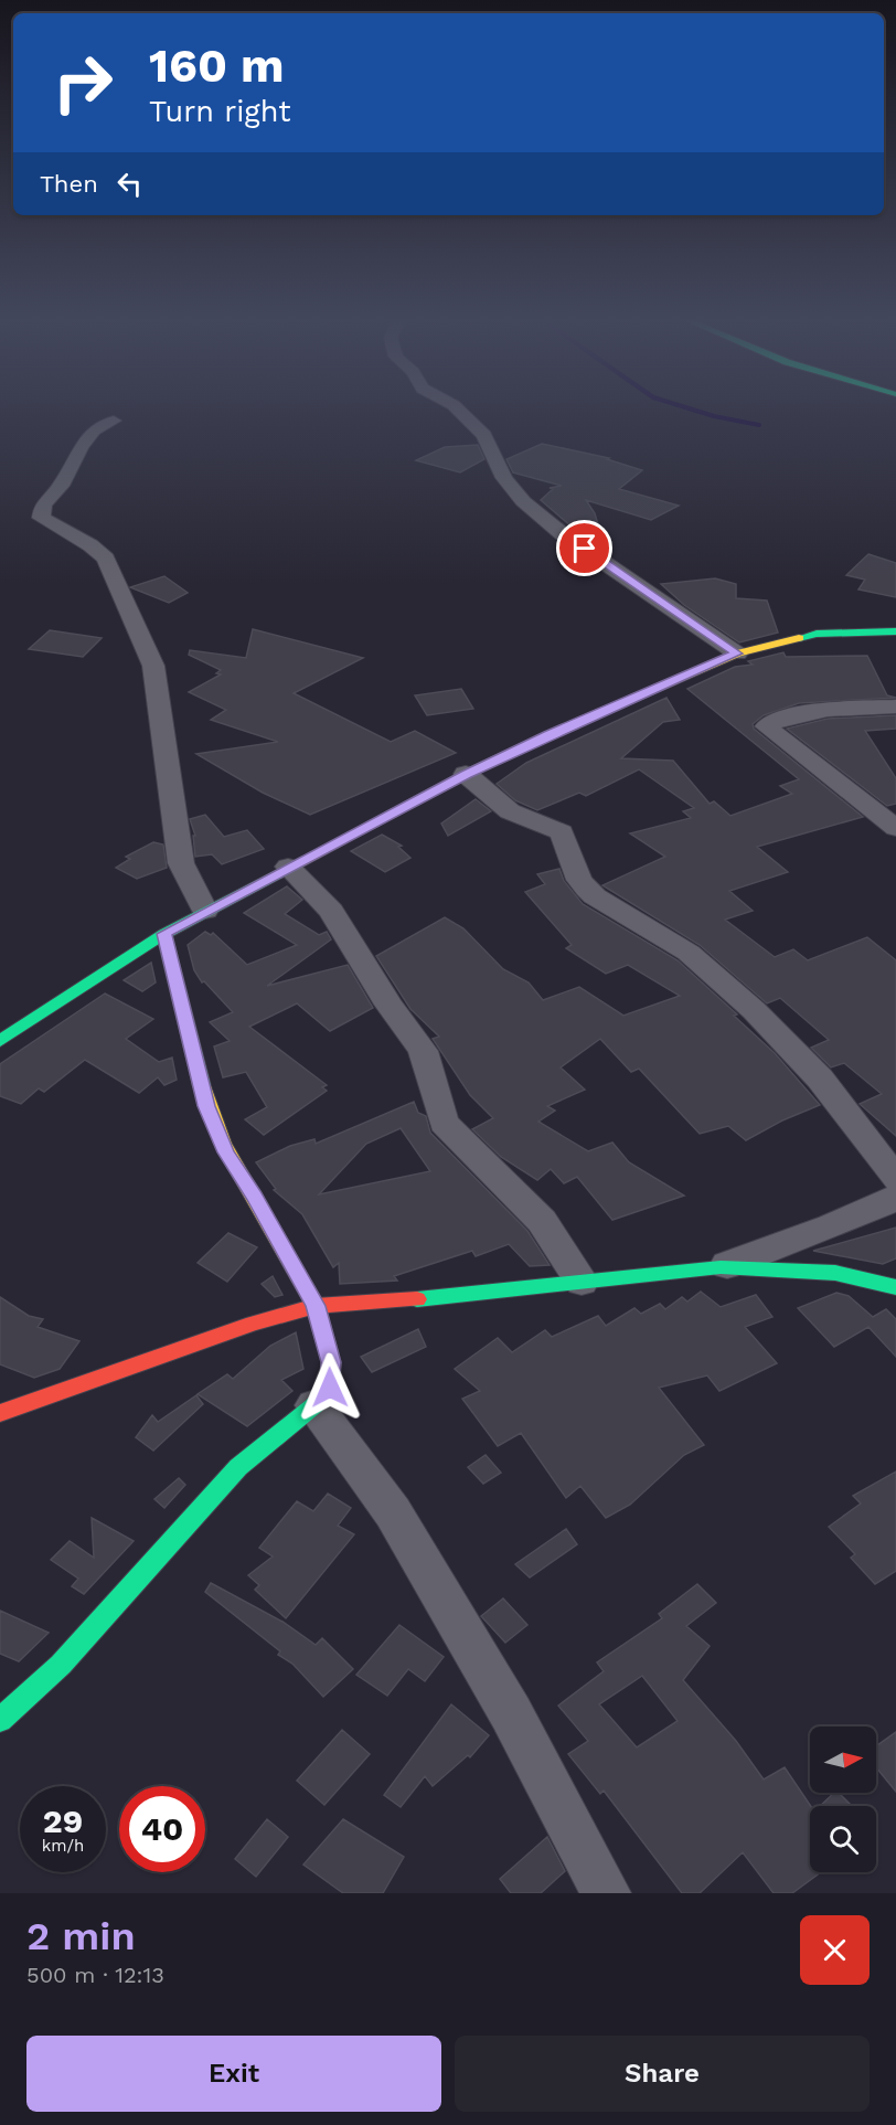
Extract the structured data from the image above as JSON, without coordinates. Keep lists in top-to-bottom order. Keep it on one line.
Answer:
{"north":"right","page":{"turn":["160 m","Turn right"],"then":"Then","speed":"29 km/h","limit":"40","heading":["2 min","500 m · 12:13"],"buttons":["Exit","Share"]}}
